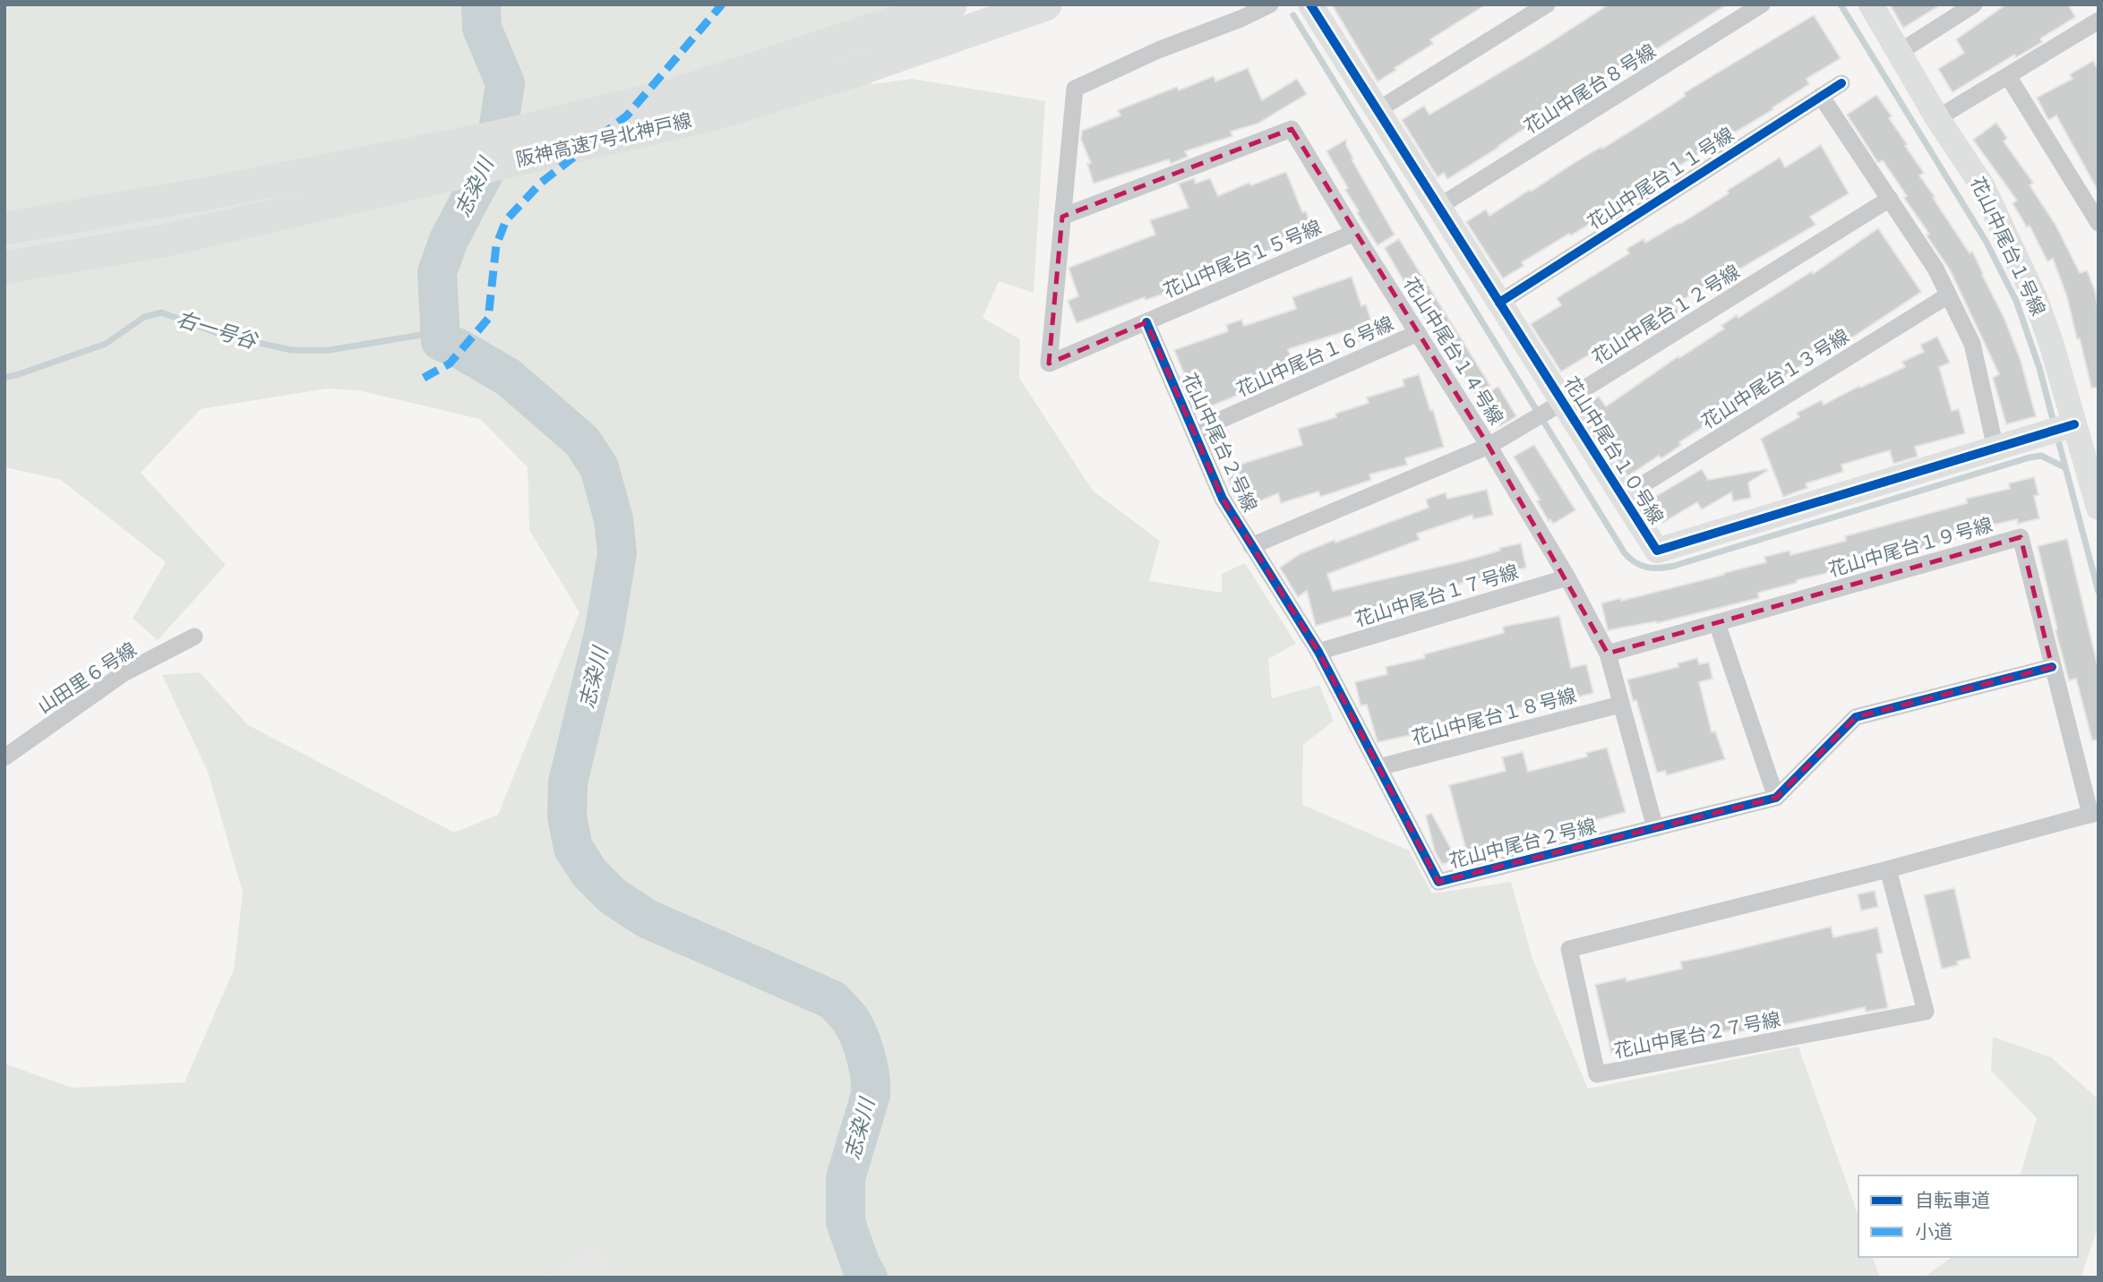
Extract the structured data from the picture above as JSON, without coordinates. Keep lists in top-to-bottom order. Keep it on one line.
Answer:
{"streets":{"highway":["阪神高速7号北神戸線"],"street":["花山中尾台８号線","花山中尾台１１号線","花山中尾台１号線","花山中尾台１５号線","花山中尾台１２号線","花山中尾台１４号線","花山中尾台１６号線","花山中尾台１３号線","花山中尾台２号線","花山中尾台１０号線","花山中尾台１９号線","花山中尾台１７号線","山田里６号線","花山中尾台１８号線","花山中尾台２７号線"]},"crossings":[["花山中尾台８号線","花山中尾台１０号線"],["花山中尾台１１号線","花山中尾台１０号線"],["花山中尾台１号線","花山中尾台１０号線"],["花山中尾台１５号線","花山中尾台１４号線"],["花山中尾台１５号線","花山中尾台２号線"],["花山中尾台１２号線","花山中尾台１４号線"],["花山中尾台１２号線","花山中尾台２号線"],["花山中尾台１２号線","花山中尾台１０号線"],["花山中尾台１４号線","花山中尾台１６号線"],["花山中尾台１４号線","花山中尾台２号線"],["花山中尾台１４号線","花山中尾台１９号線"],["花山中尾台１４号線","花山中尾台１７号線"],["花山中尾台１４号線","花山中尾台１８号線"],["花山中尾台１６号線","花山中尾台２号線"],["花山中尾台１３号線","花山中尾台１０号線"],["花山中尾台２号線","花山中尾台１７号線"],["花山中尾台２号線","花山中尾台１８号線"],["花山中尾台１９号線","花山中尾台２７号線"]],"water":["志染川","右一号谷"],"legend":["自転車道","小道"]}
